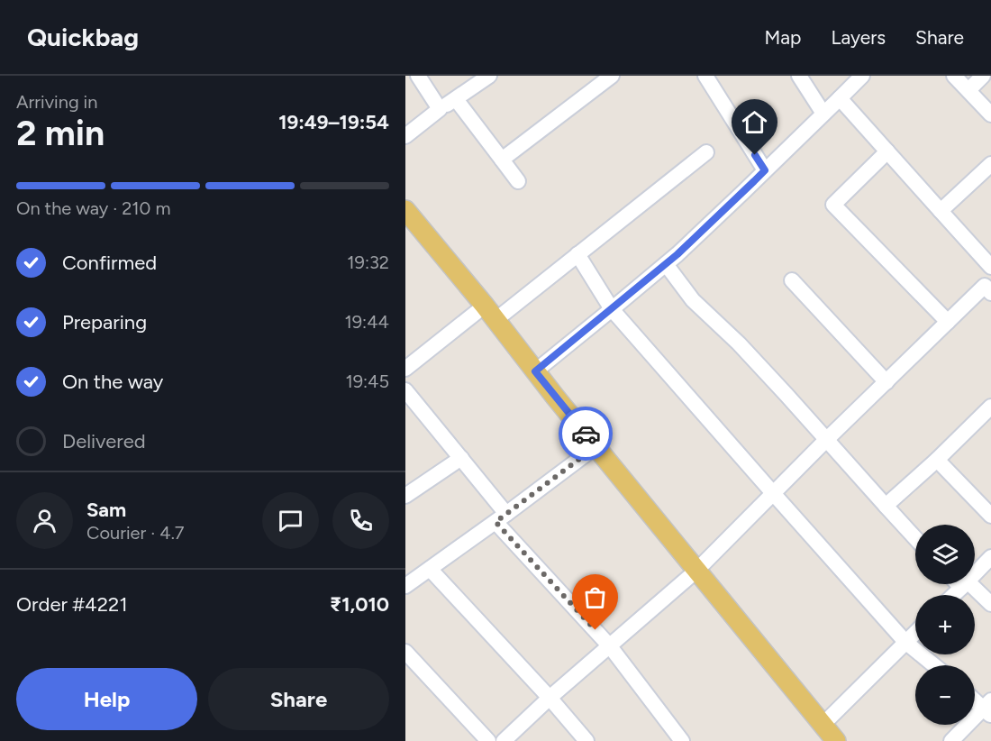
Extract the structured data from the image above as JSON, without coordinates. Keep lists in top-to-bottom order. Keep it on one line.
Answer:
{"page":{"header":"Quickbag","nav":["Map","Layers","Share"],"heading":["2 min","Arriving in","19:49–19:54"],"panel":["Sam","Courier · 4.7","Order #4221","₹1,010"],"bar":"On the way · 210 m","list":[["Confirmed","19:32"],["Preparing","19:44"],["On the way","19:45"],"Delivered"],"map_buttons":["+","−"],"buttons":["Help","Share"]}}
